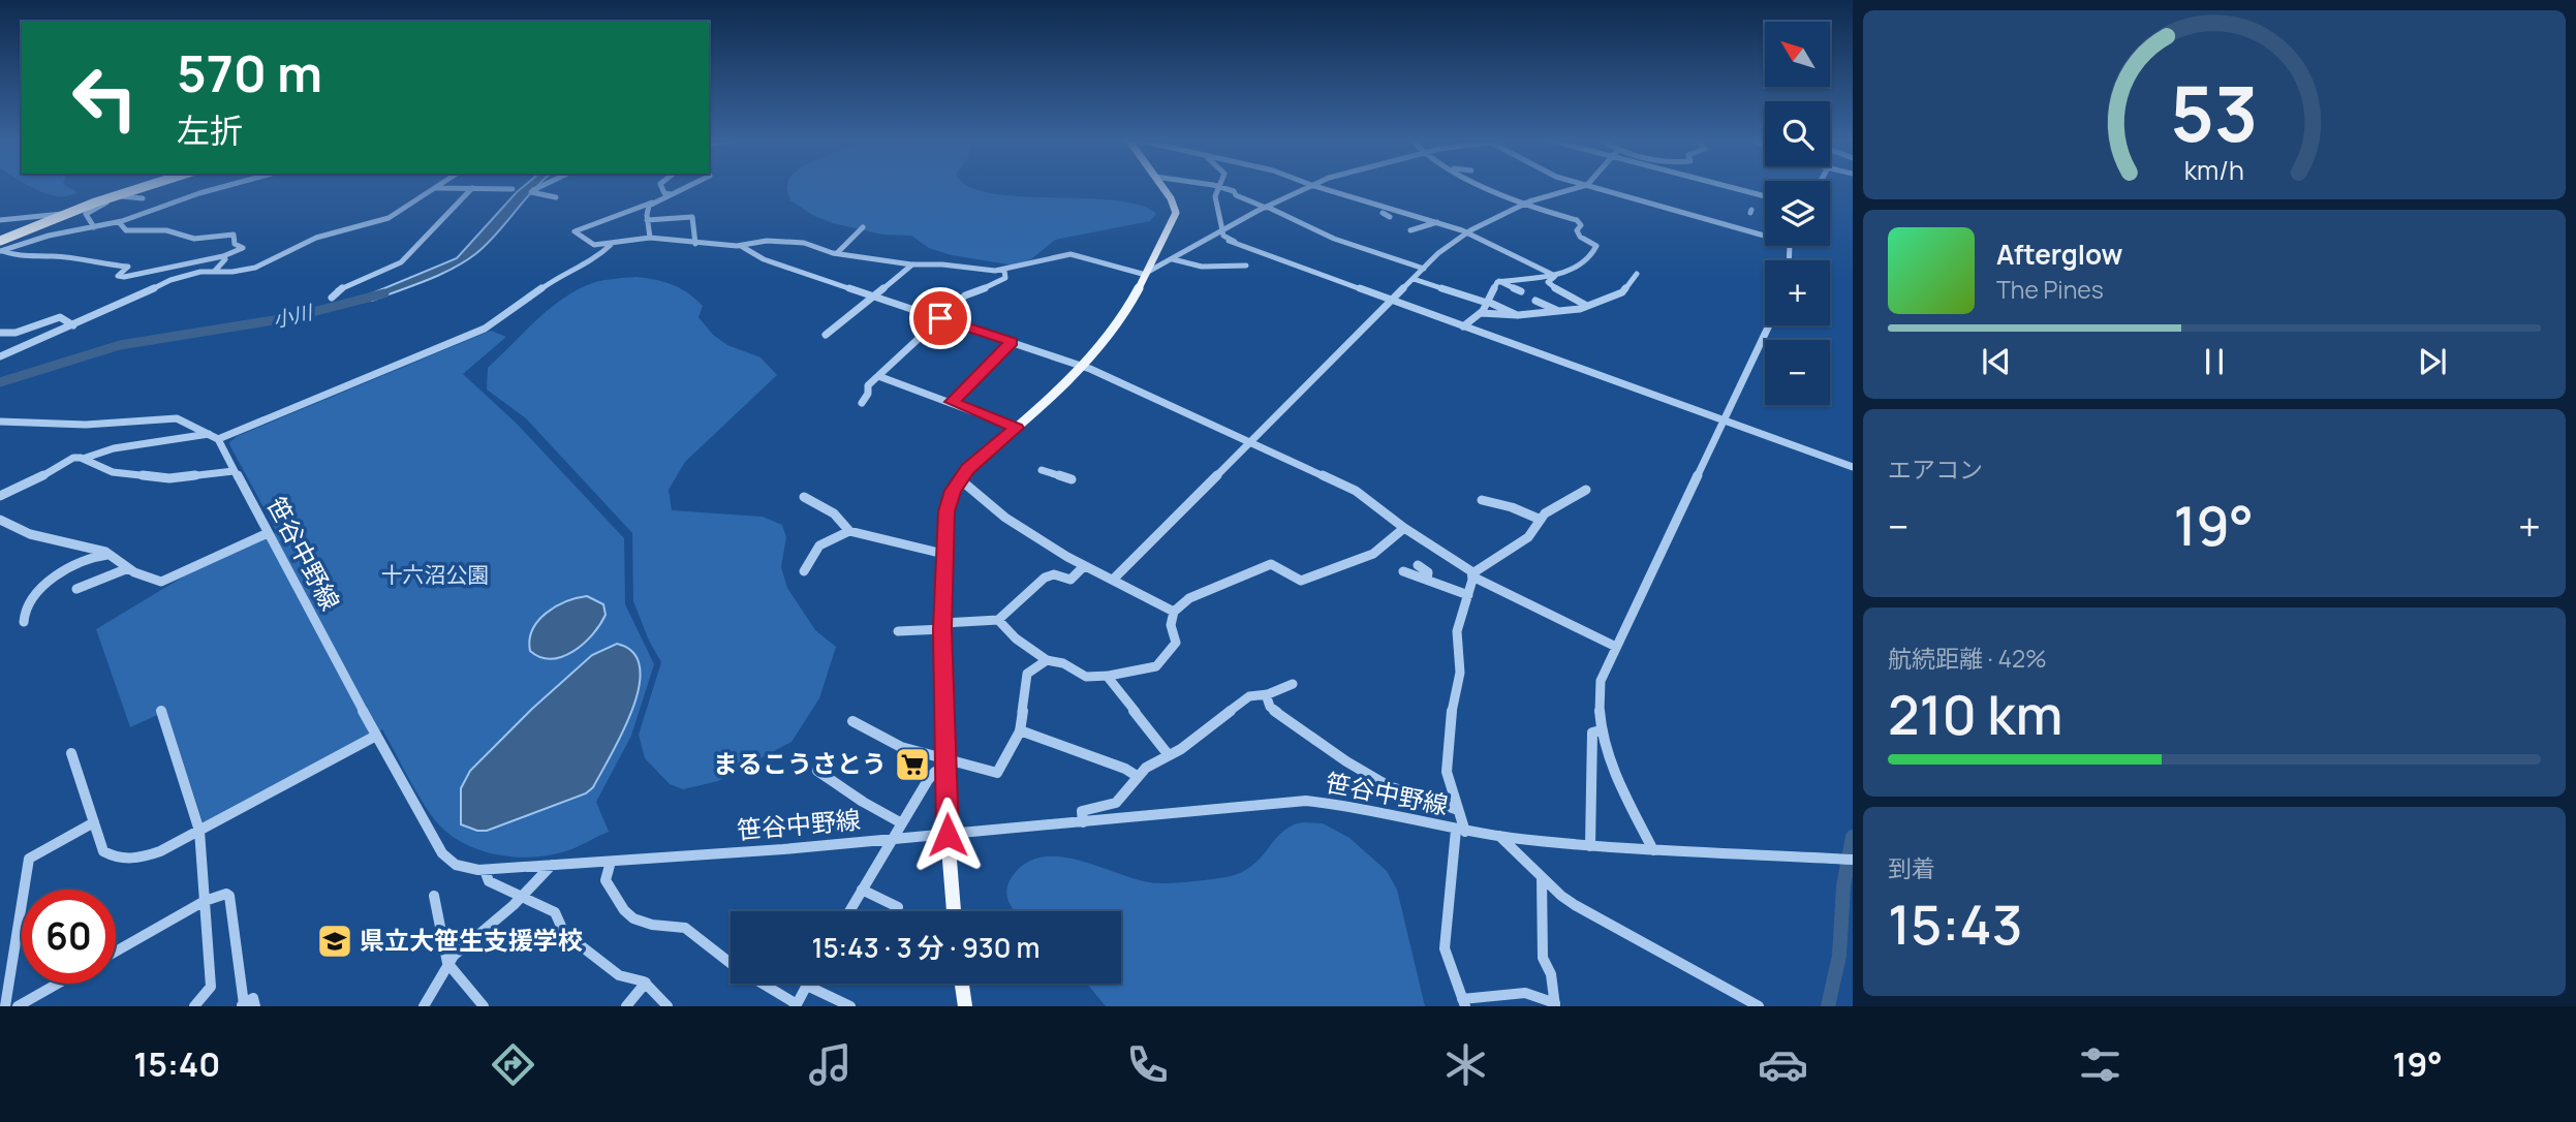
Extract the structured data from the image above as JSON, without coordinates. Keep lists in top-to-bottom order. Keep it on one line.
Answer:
{"streets":{"street":["笹谷中野線"]},"water":["小川"],"parks":["十六沼公園"],"places":{"supermarket":["まるこうさとう"],"school or university":["県立大笹生支援学校"]},"north":"top left","page":{"map_buttons":["+","−"],"turn":["570 m","左折"],"song":["Afterglow","The Pines"],"tile":["エアコン",["航続距離 · 42%","210 km"],["到着","15:43"]],"heat":["−","19°","+"],"limit":"60","trip":"15:43 · 3 分 · 930 m","tabs":["15:40","19°"],"gauge":["53","km/h"]}}
